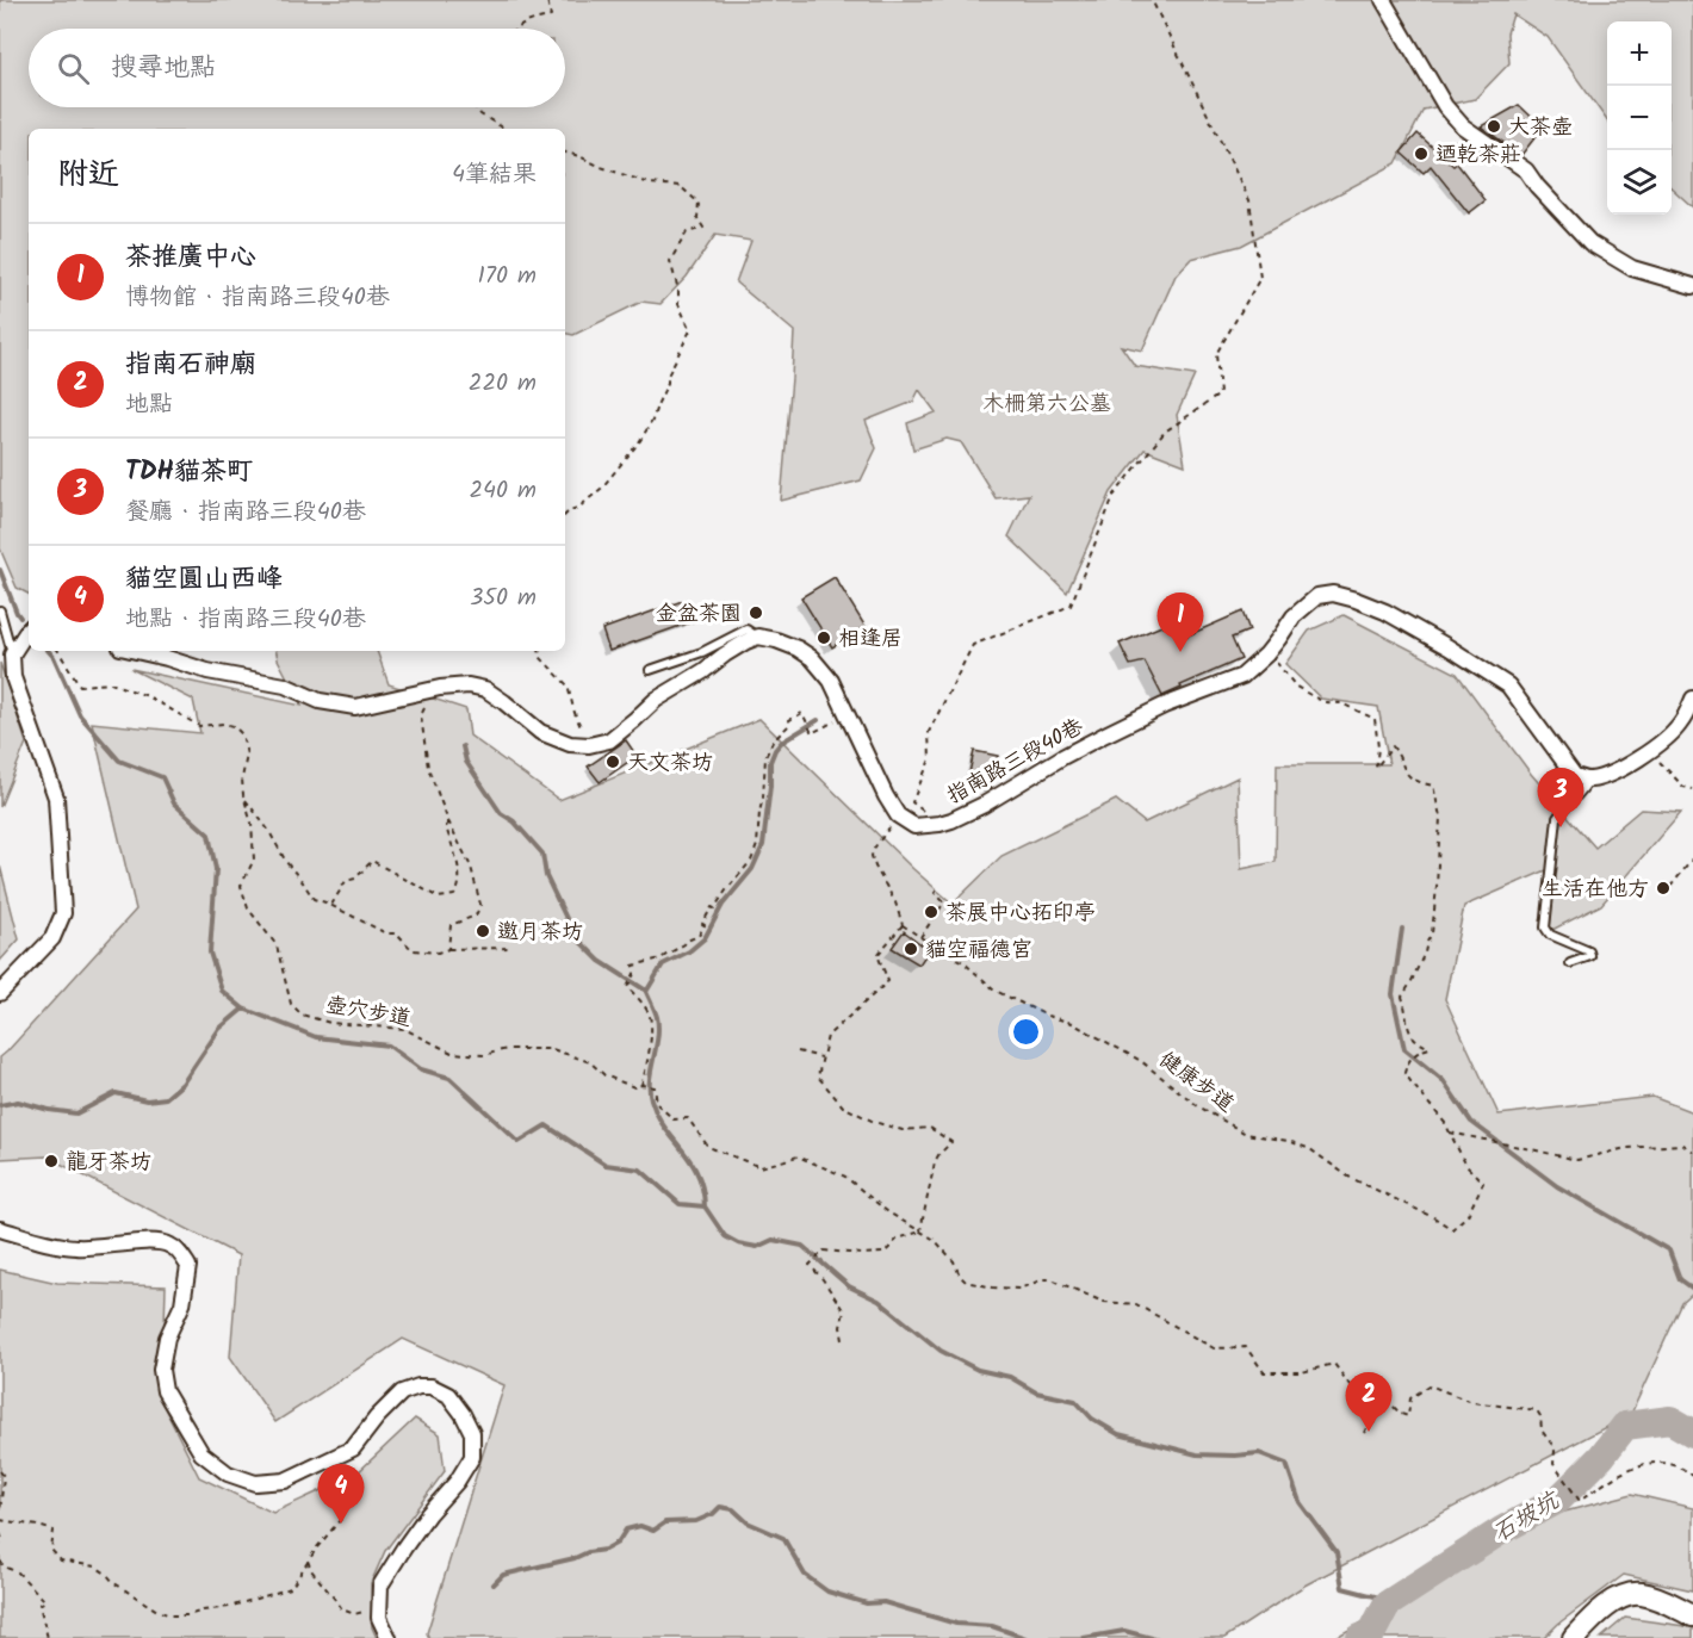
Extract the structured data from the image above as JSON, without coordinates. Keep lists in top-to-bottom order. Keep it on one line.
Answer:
{"streets":{"street":["指南路三段40巷"],"path":["壺穴步道","健康步道"]},"crossings":[["指南路三段40巷","健康步道"]],"water":["石坡坑"],"parks":["木柵第六公墓"],"places":["大茶壺","迺乾茶莊","金盆茶園","相逢居","天文茶坊","生活在他方","茶展中心拓印亭","邀月茶坊","貓空福德宮","龍牙茶坊"],"page":{"map_buttons":["+","−"],"search":"搜尋地點","heading":["附近","4筆結果"],"list":[{"mark":"1","name":"茶推廣中心","note":"博物館 · 指南路三段40巷","value":"170 m"},{"mark":"2","name":"指南石神廟","note":"地點","value":"220 m"},{"mark":"3","name":"TDH貓茶町","note":"餐廳 · 指南路三段40巷","value":"240 m"},{"mark":"4","name":"貓空圓山西峰","note":"地點 · 指南路三段40巷","value":"350 m"}],"pins":["1","3","2","4"]}}
